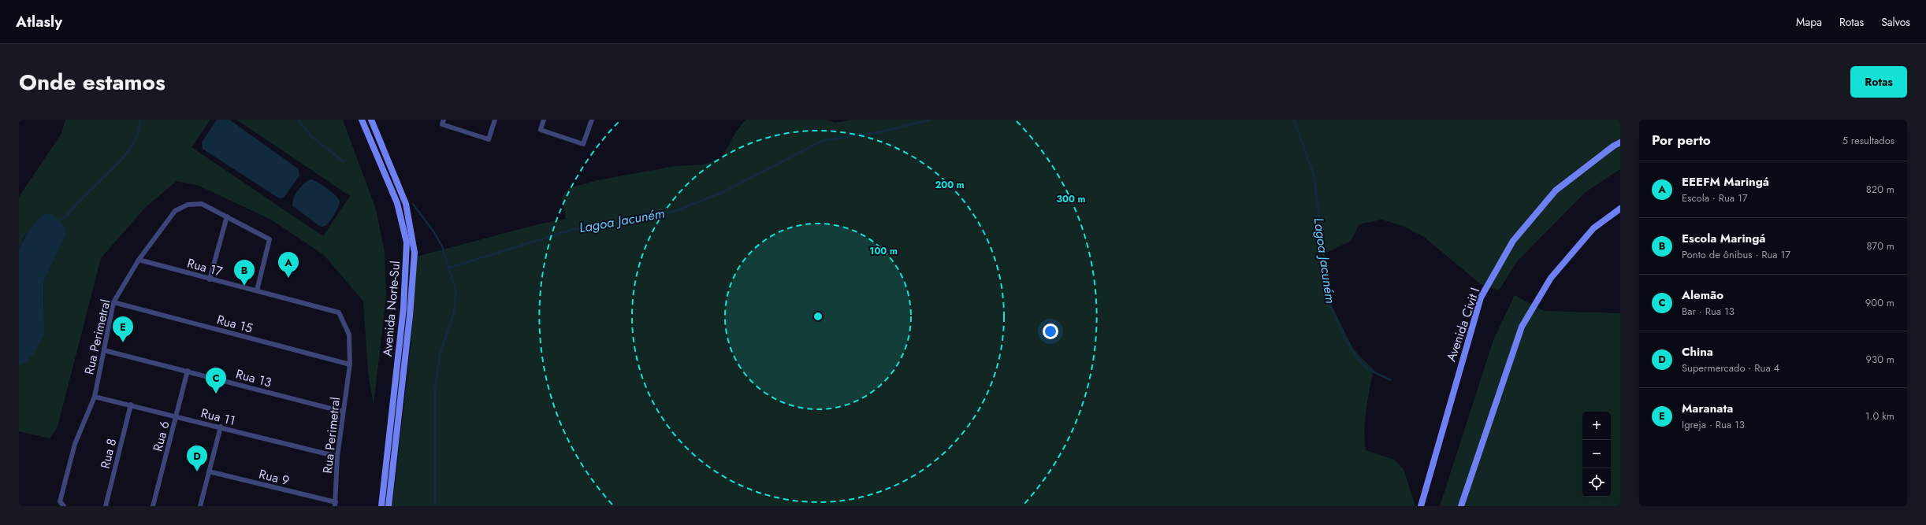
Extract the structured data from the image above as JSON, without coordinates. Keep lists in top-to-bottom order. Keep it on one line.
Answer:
{"streets":{"main road":["Avenida Norte-Sul","Avenida Civit I"],"street":["Rua 17","Rua 15","Rua Perimetral","Rua 13","Rua 11","Rua 6","Rua 8","Rua 9"]},"crossings":[["Rua 17","Rua Perimetral"],["Rua 15","Rua Perimetral"],["Rua Perimetral","Rua 13"],["Rua Perimetral","Rua 11"],["Rua Perimetral","Rua 9"],["Rua 13","Rua 6"],["Rua 11","Rua 6"],["Rua 11","Rua 8"]],"water":["Lagoa Jacuném"],"page":{"header":"Atlasly","nav":["Mapa","Rotas","Salvos"],"title":"Onde estamos","buttons":"Rotas","heading":["Por perto","5 resultados"],"list":[{"mark":"A","name":"EEEFM Maringá","note":"Escola · Rua 17","value":"820 m"},{"mark":"B","name":"Escola Maringá","note":"Ponto de ônibus · Rua 17","value":"870 m"},{"mark":"C","name":"Alemão","note":"Bar · Rua 13","value":"900 m"},{"mark":"D","name":"China","note":"Supermercado · Rua 4","value":"930 m"},{"mark":"E","name":"Maranata","note":"Igreja · Rua 13","value":"1.0 km"}],"pins":["A","B","E","C","D"],"map_buttons":["+","−"]},"rings":["200 m","300 m","100 m"]}
